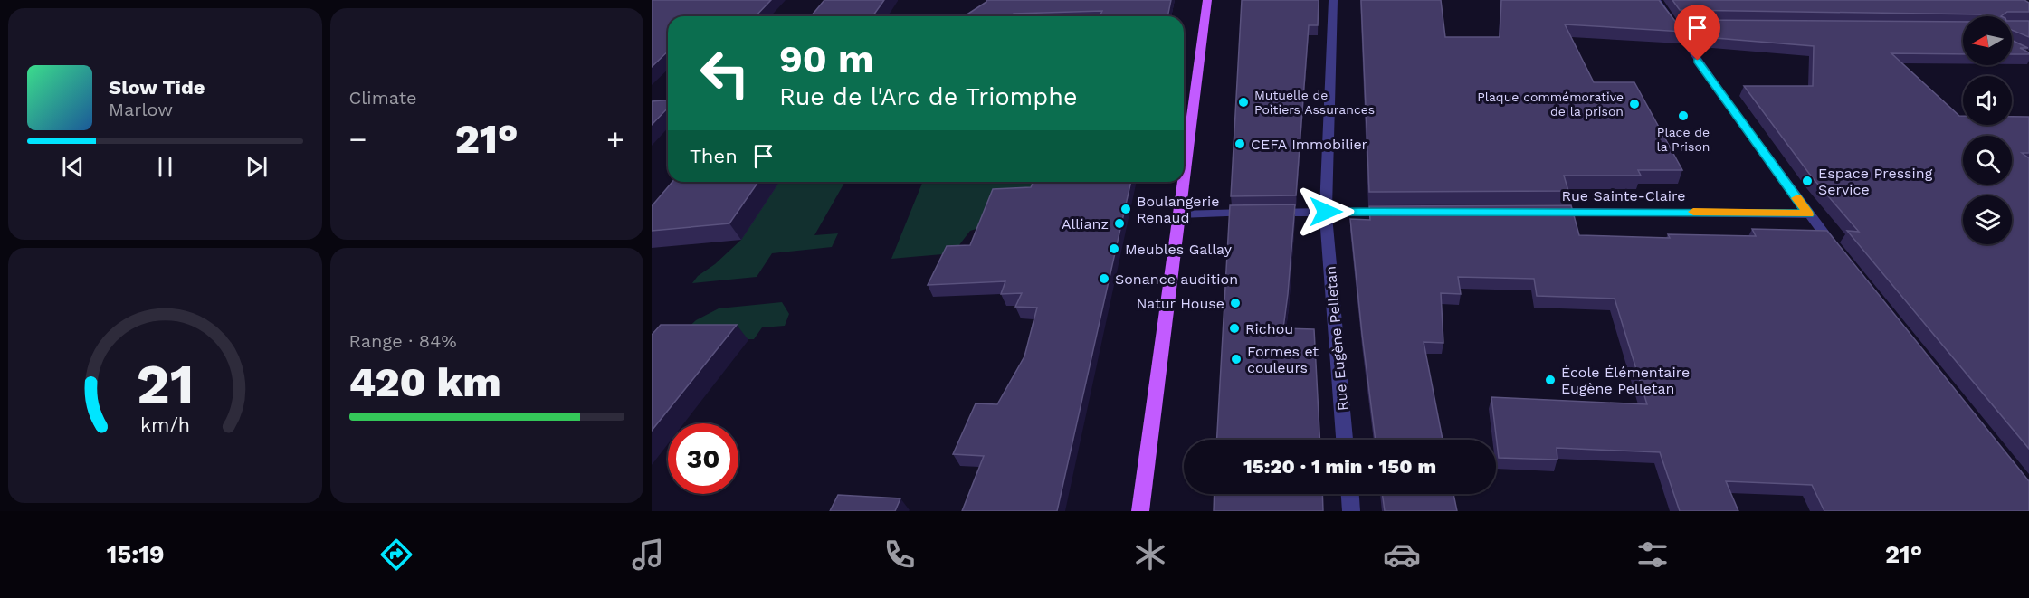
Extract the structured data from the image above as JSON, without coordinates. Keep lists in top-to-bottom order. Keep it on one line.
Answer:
{"streets":{"street":["Rue Sainte-Claire","Rue Eugène Pelletan"]},"places":["Mutuelle de Poitiers Assurances","Plaque commémorative de la prison","Place de la Prison","CEFA Immobilier","Espace Pressing Service","Boulangerie Renaud","Allianz","Meubles Gallay","Sonance audition","Natur House","Richou","Formes et couleurs","École Élémentaire Eugène Pelletan"],"north":"left","page":{"tile":["Climate",["Range · 84%","420 km"]],"turn":["90 m","Rue de l'Arc de Triomphe"],"song":["Slow Tide","Marlow"],"heat":["−","21°","+"],"then":"Then","limit":"30","trip":"15:20 · 1 min · 150 m","tabs":["15:19","21°"],"gauge":["21","km/h"]}}
